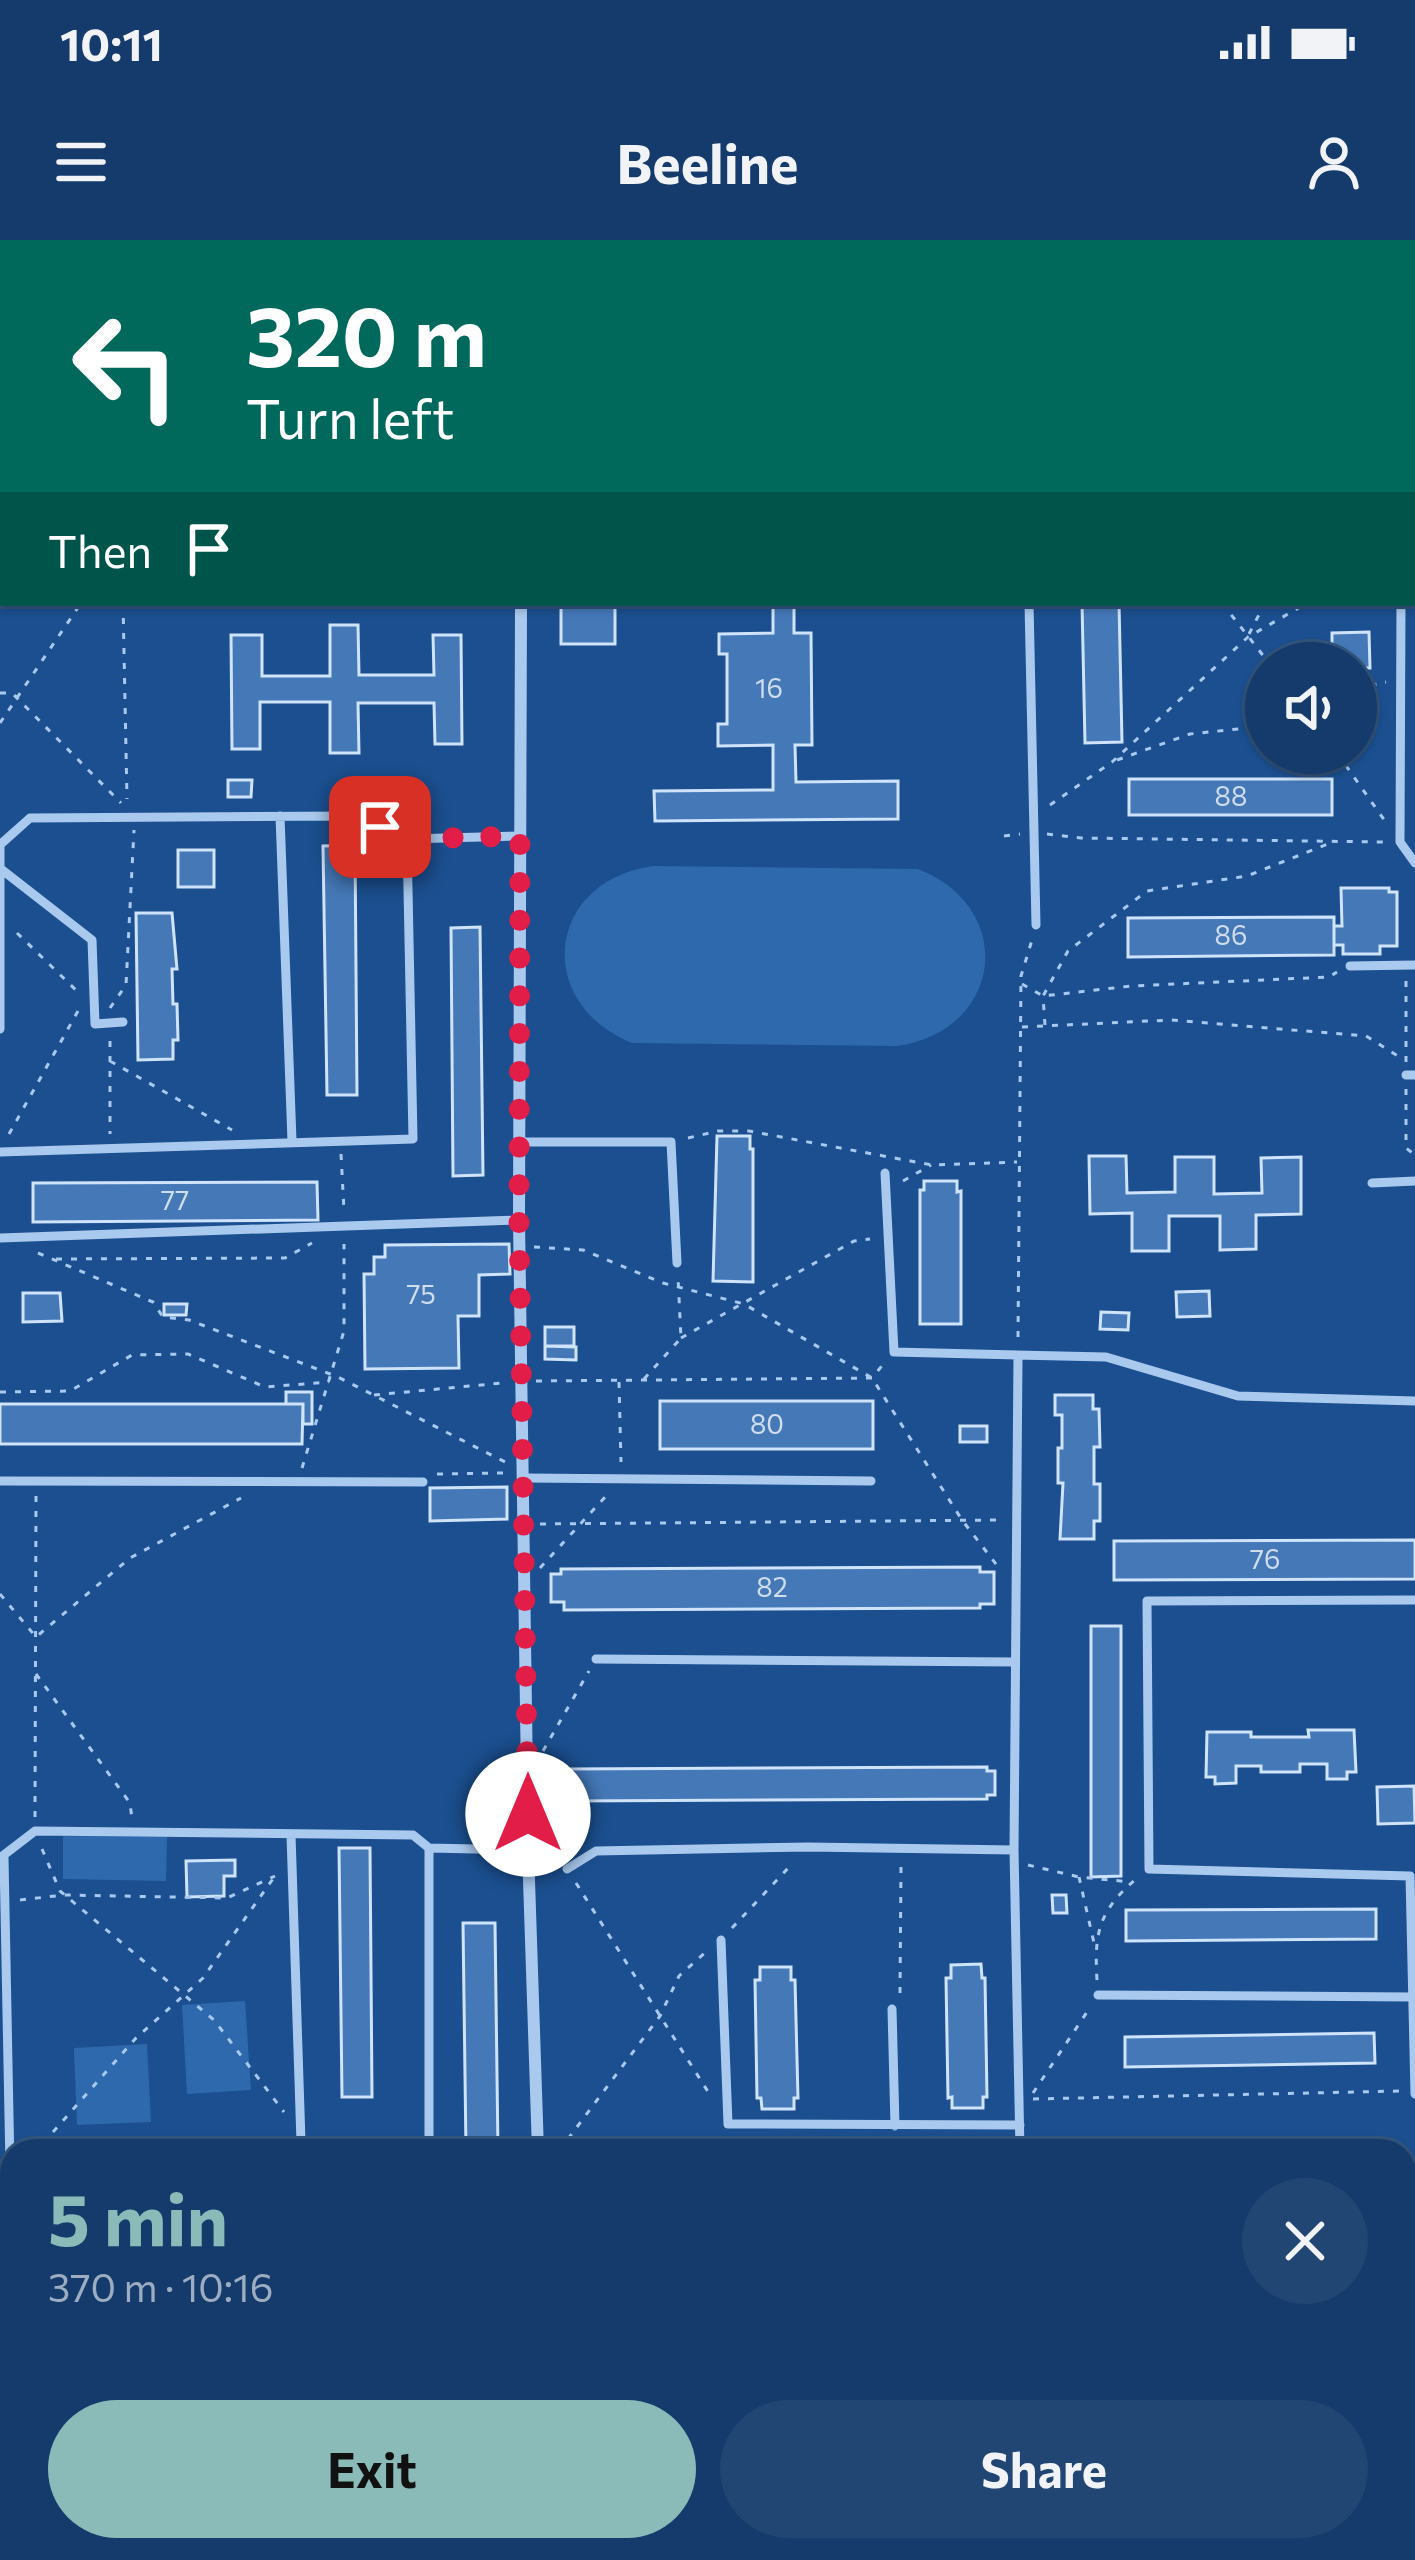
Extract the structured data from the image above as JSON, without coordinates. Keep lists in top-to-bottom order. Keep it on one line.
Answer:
{"house_numbers":["16","88","86","77","75","80","76","82"],"page":{"status":"10:11","header":"Beeline","turn":["320 m","Turn left"],"then":"Then","heading":["5 min","370 m · 10:16"],"buttons":["Exit","Share"]}}
